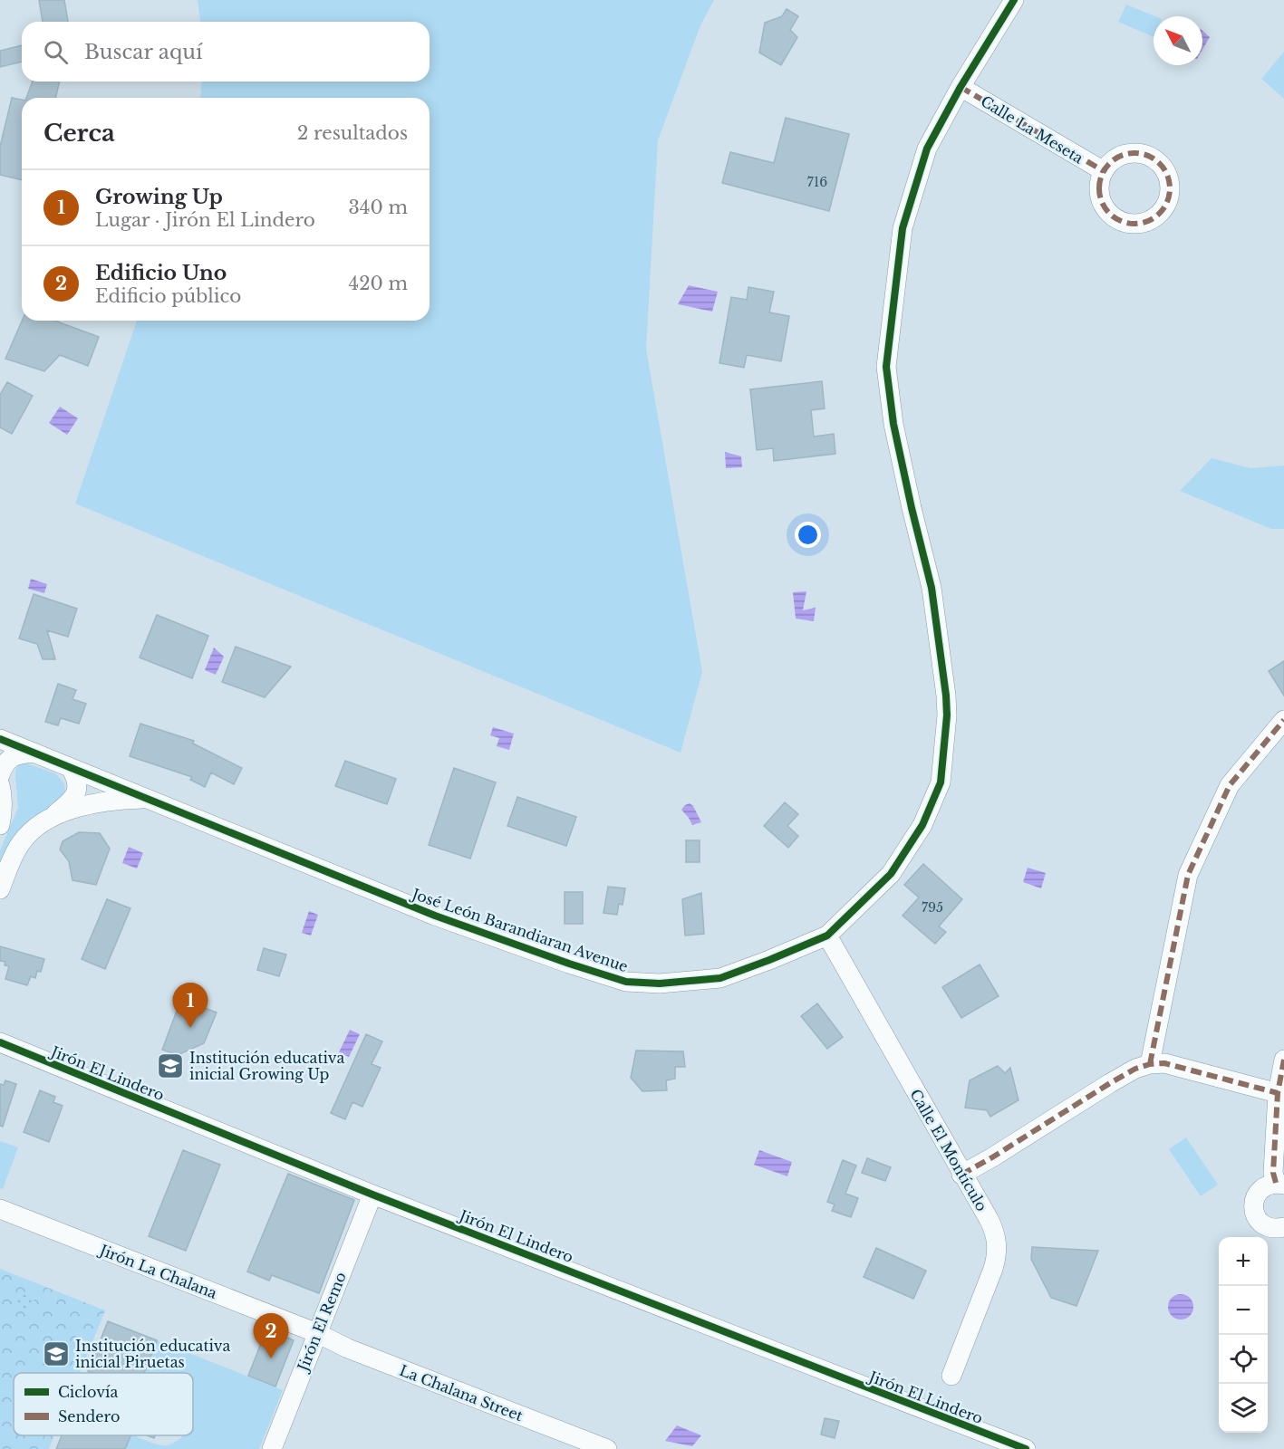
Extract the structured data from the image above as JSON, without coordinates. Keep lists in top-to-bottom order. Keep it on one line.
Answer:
{"streets":{"street":["Calle La Meseta","José León Barandiaran Avenue","Jirón El Lindero","Calle El Montículo","Jirón La Chalana","Jirón El Remo","La Chalana Street"]},"crossings":[["Calle La Meseta","José León Barandiaran Avenue"],["José León Barandiaran Avenue","Calle El Montículo"],["Jirón El Lindero","Jirón El Remo"],["Jirón La Chalana","Jirón El Remo"],["Jirón La Chalana","La Chalana Street"],["Jirón El Remo","La Chalana Street"]],"places":{"school or university":["Institución educativa inicial Growing Up","Institución educativa inicial Piruetas"]},"house_numbers":["716","795"],"legend":["Ciclovía","Sendero"],"north":"top left","page":{"search":"Buscar aquí","heading":["Cerca","2 resultados"],"list":[{"mark":"1","name":"Growing Up","note":"Lugar · Jirón El Lindero","value":"340 m"},{"mark":"2","name":"Edificio Uno","note":"Edificio público","value":"420 m"}],"pins":["1","2"],"map_buttons":["+","−"]}}
